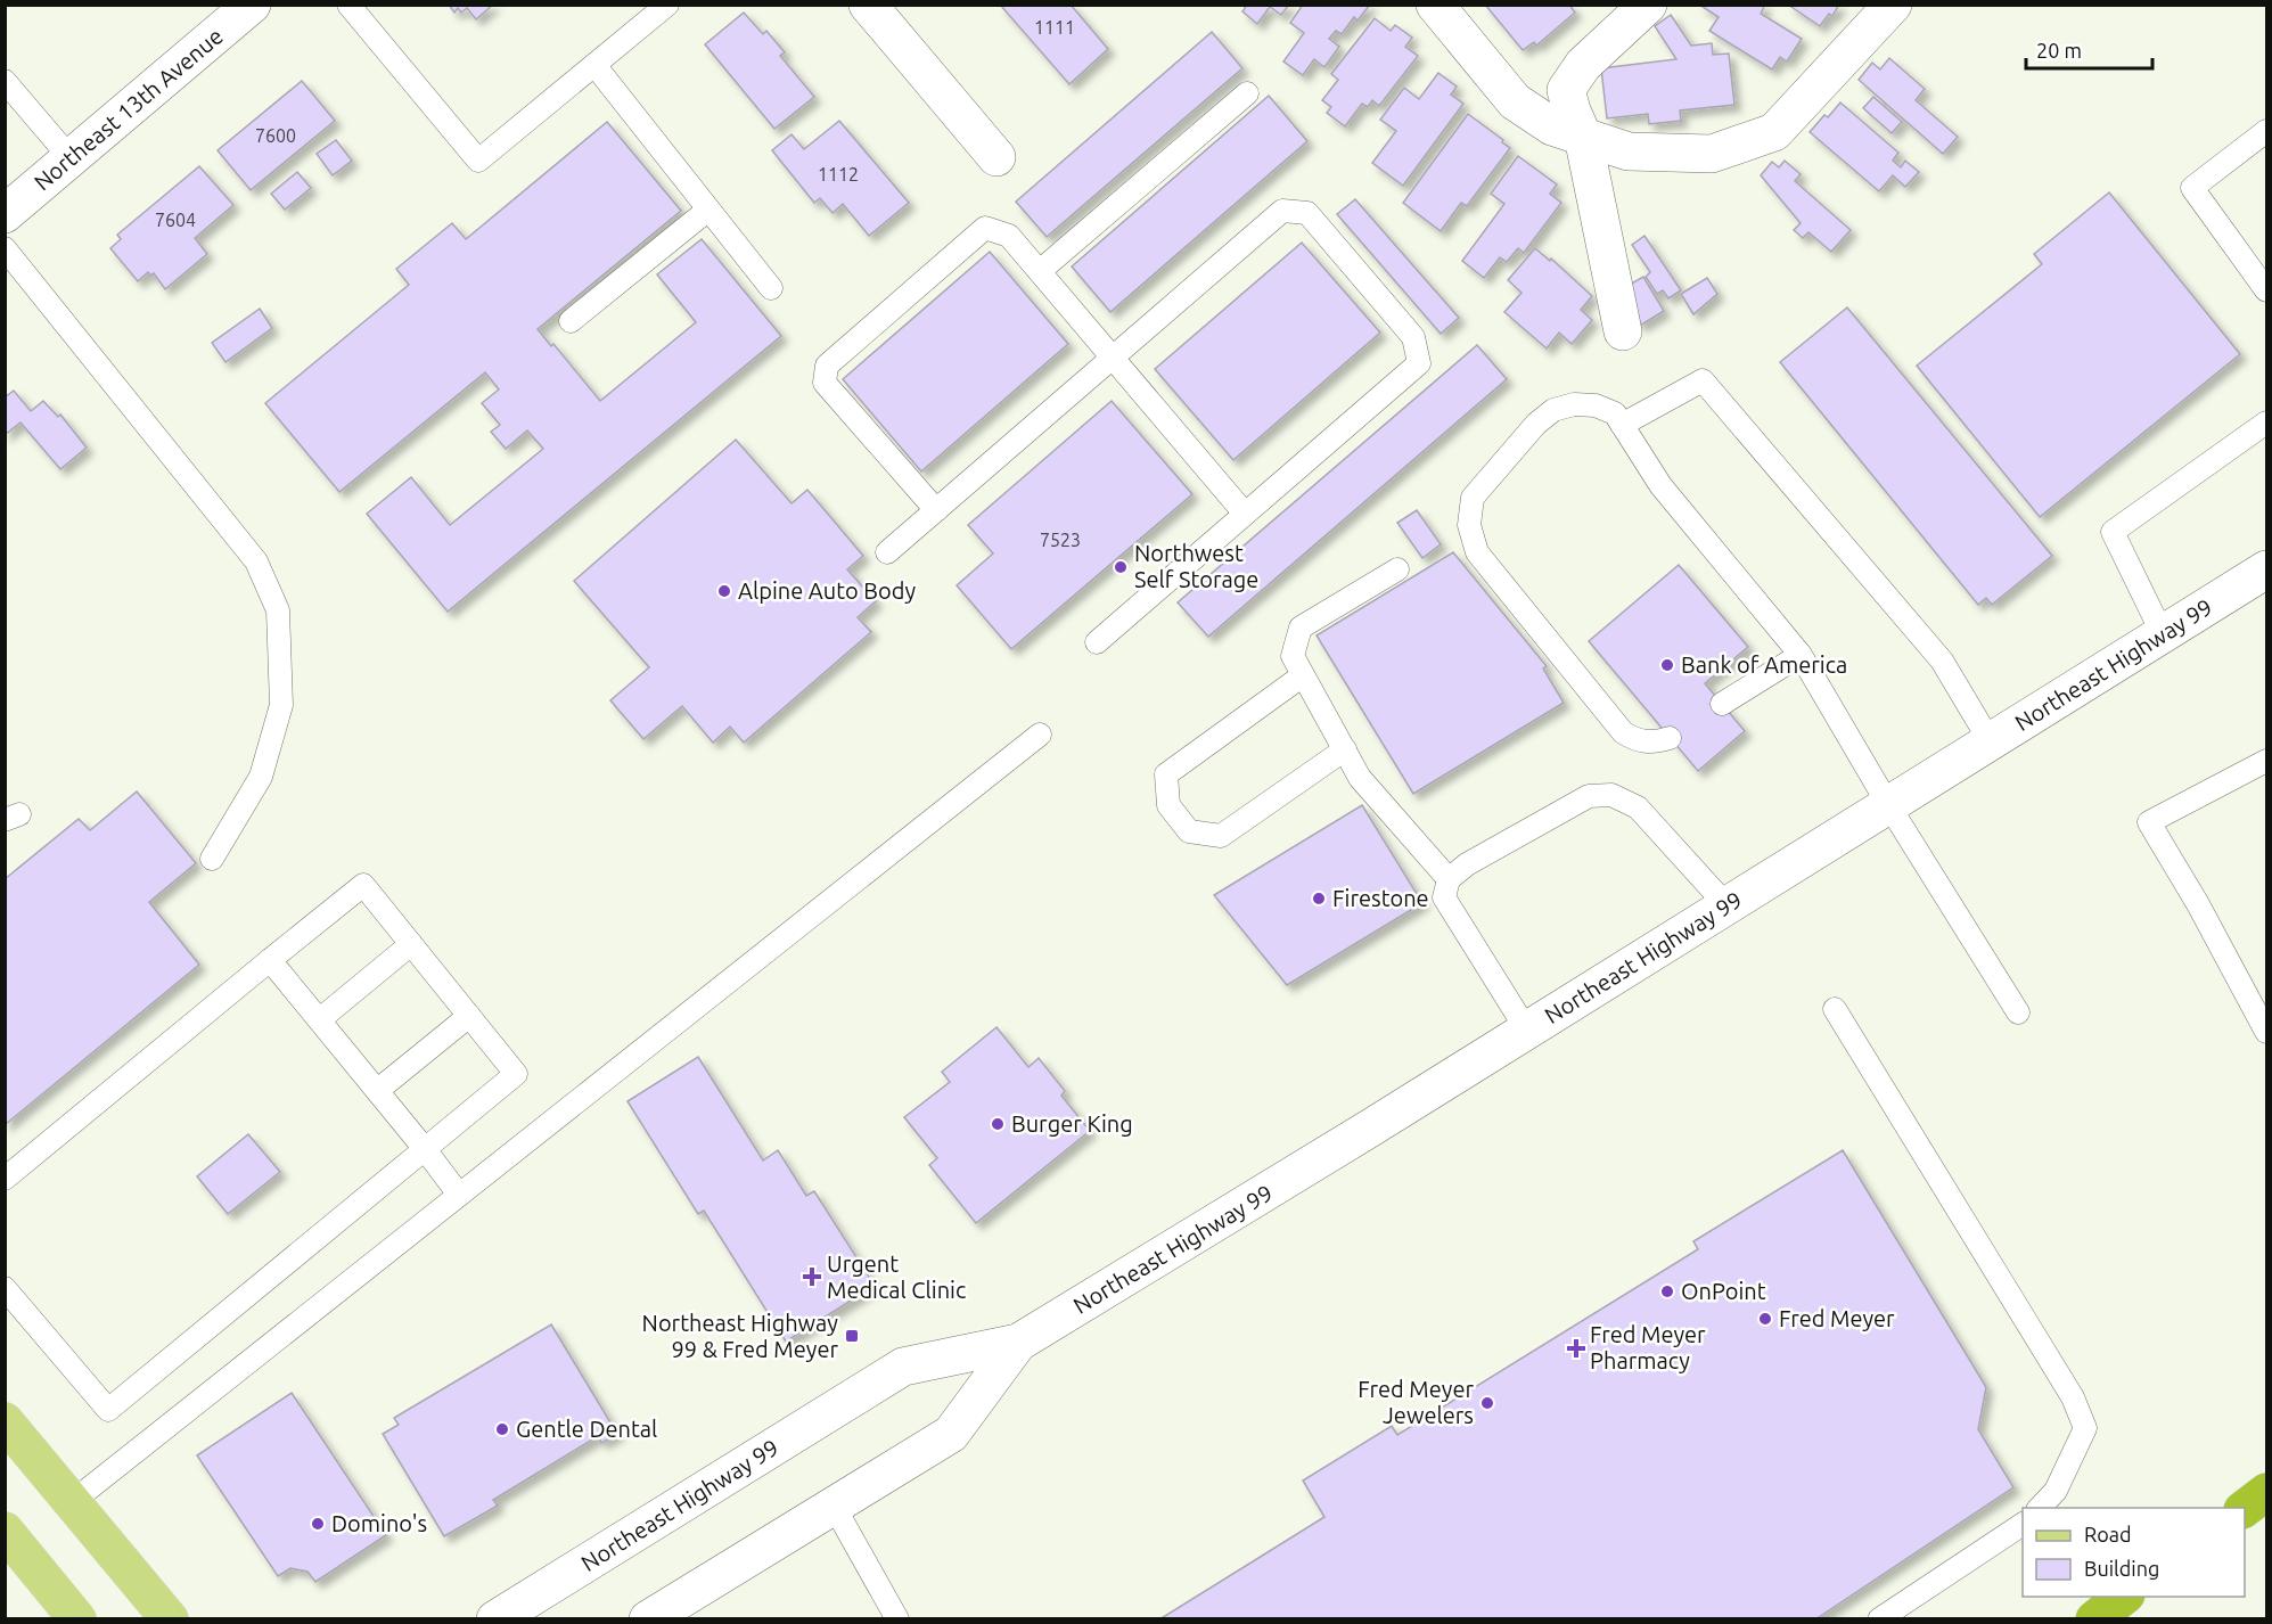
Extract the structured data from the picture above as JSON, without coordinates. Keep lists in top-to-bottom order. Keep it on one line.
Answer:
{"streets":{"main road":["Northeast 13th Avenue","Northeast Highway 99"]},"places":{"other":["Northwest Self Storage","Alpine Auto Body","Bank of America","Firestone","Burger King","OnPoint","Fred Meyer","Fred Meyer Jewelers","Gentle Dental","Domino's"],"health":["Urgent Medical Clinic","Fred Meyer Pharmacy"],"transit":["Northeast Highway 99 & Fred Meyer"]},"house_numbers":["1111","7600","1112","7604","7523"],"legend":["Road","Building"],"scale_bar":"20 m"}
